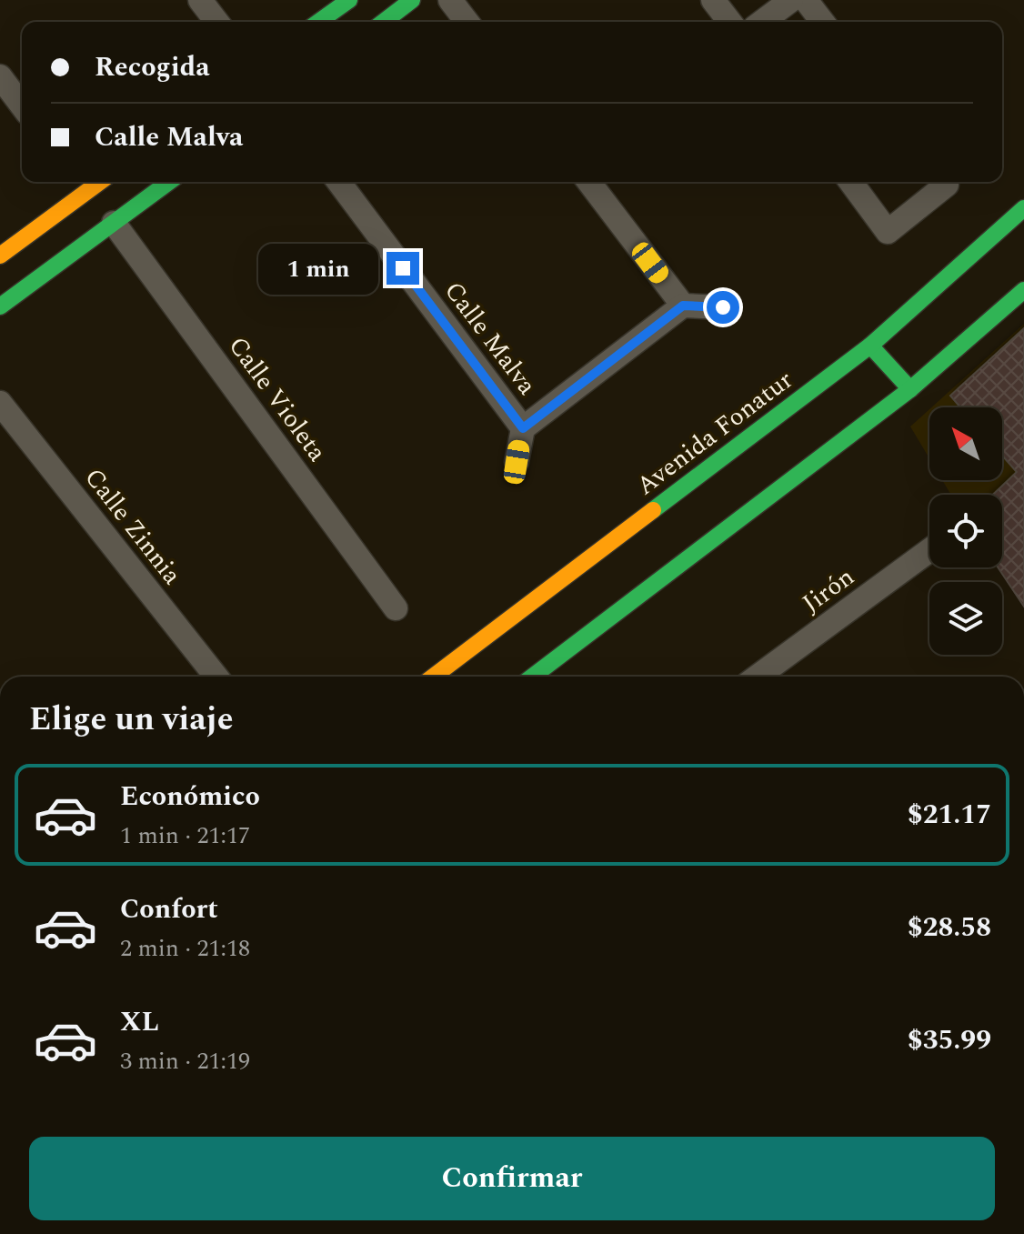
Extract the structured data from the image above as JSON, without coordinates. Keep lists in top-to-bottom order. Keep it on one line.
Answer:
{"streets":{"main road":["Avenida Fonatur"],"street":["Calle Malva","Calle Violeta","Calle Zinnia","Jirón"]},"north":"top left","page":{"banner":["Recogida","Calle Malva"],"bubble":"1 min","heading":"Elige un viaje","list":[{"name":"Económico","note":"1 min · 21:17","value":"$21.17"},{"name":"Confort","note":"2 min · 21:18","value":"$28.58"},{"name":"XL","note":"3 min · 21:19","value":"$35.99"}],"buttons":"Confirmar"}}
